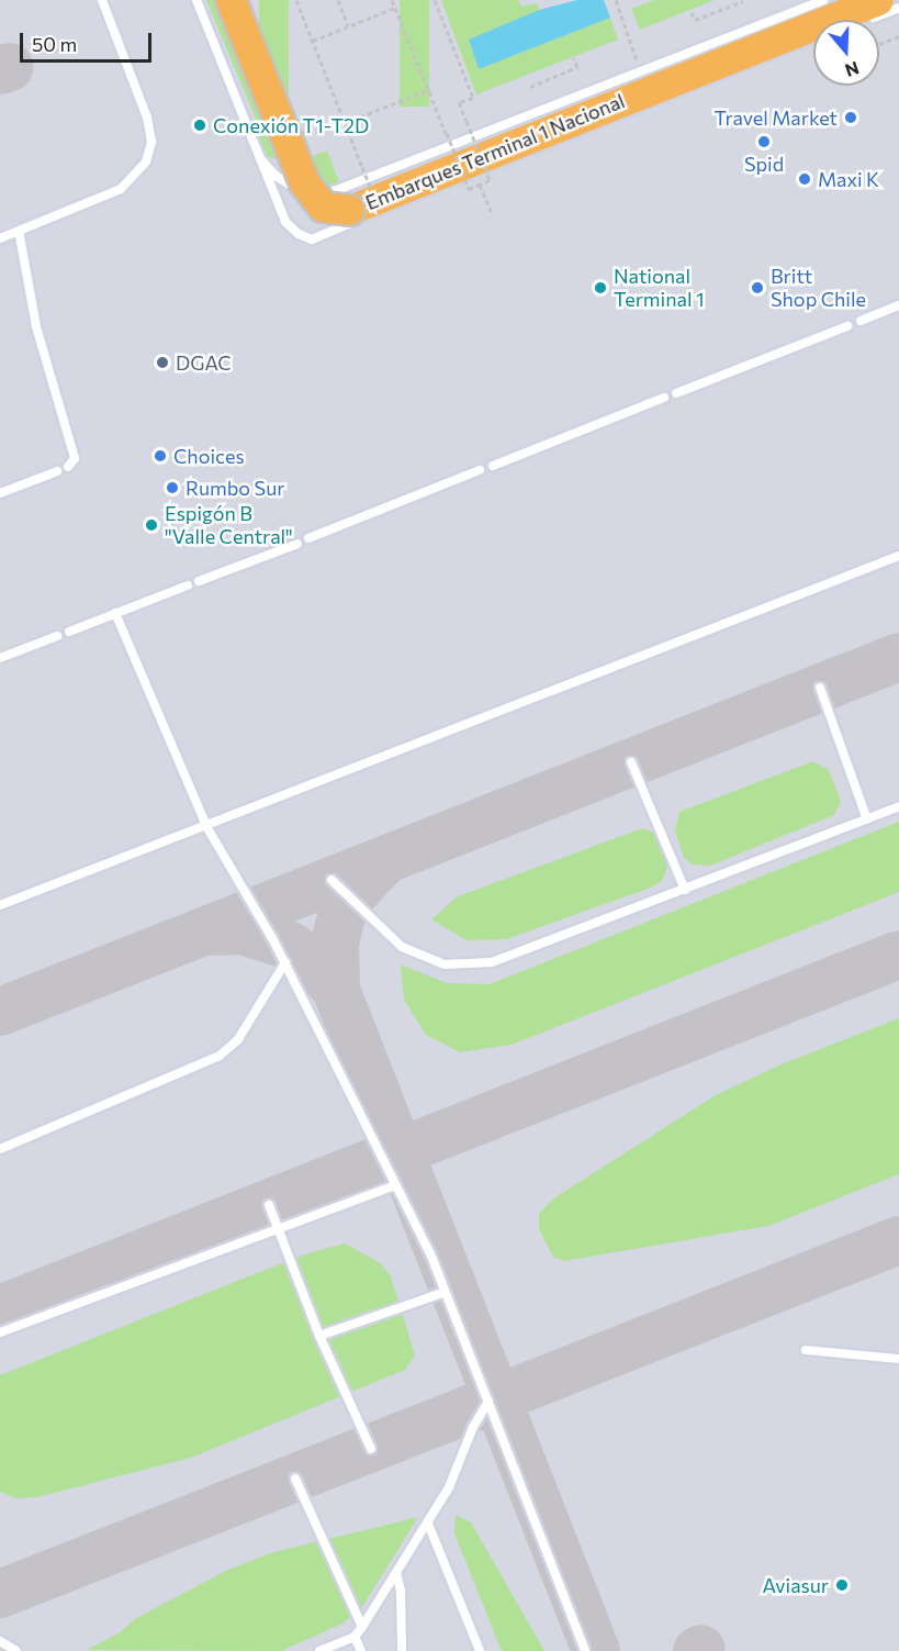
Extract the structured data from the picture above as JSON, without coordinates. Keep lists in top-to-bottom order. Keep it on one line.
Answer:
{"streets":{"highway":["Embarques Terminal 1 Nacional"]},"places":["Travel Market","Conexión T1-T2D","Spid","Maxi K","National Terminal 1","Britt Shop Chile","DGAC","Choices","Rumbo Sur","Espigón B \"Valle Central\"","Aviasur"],"scale_bar":"50 m","north":"bottom"}
